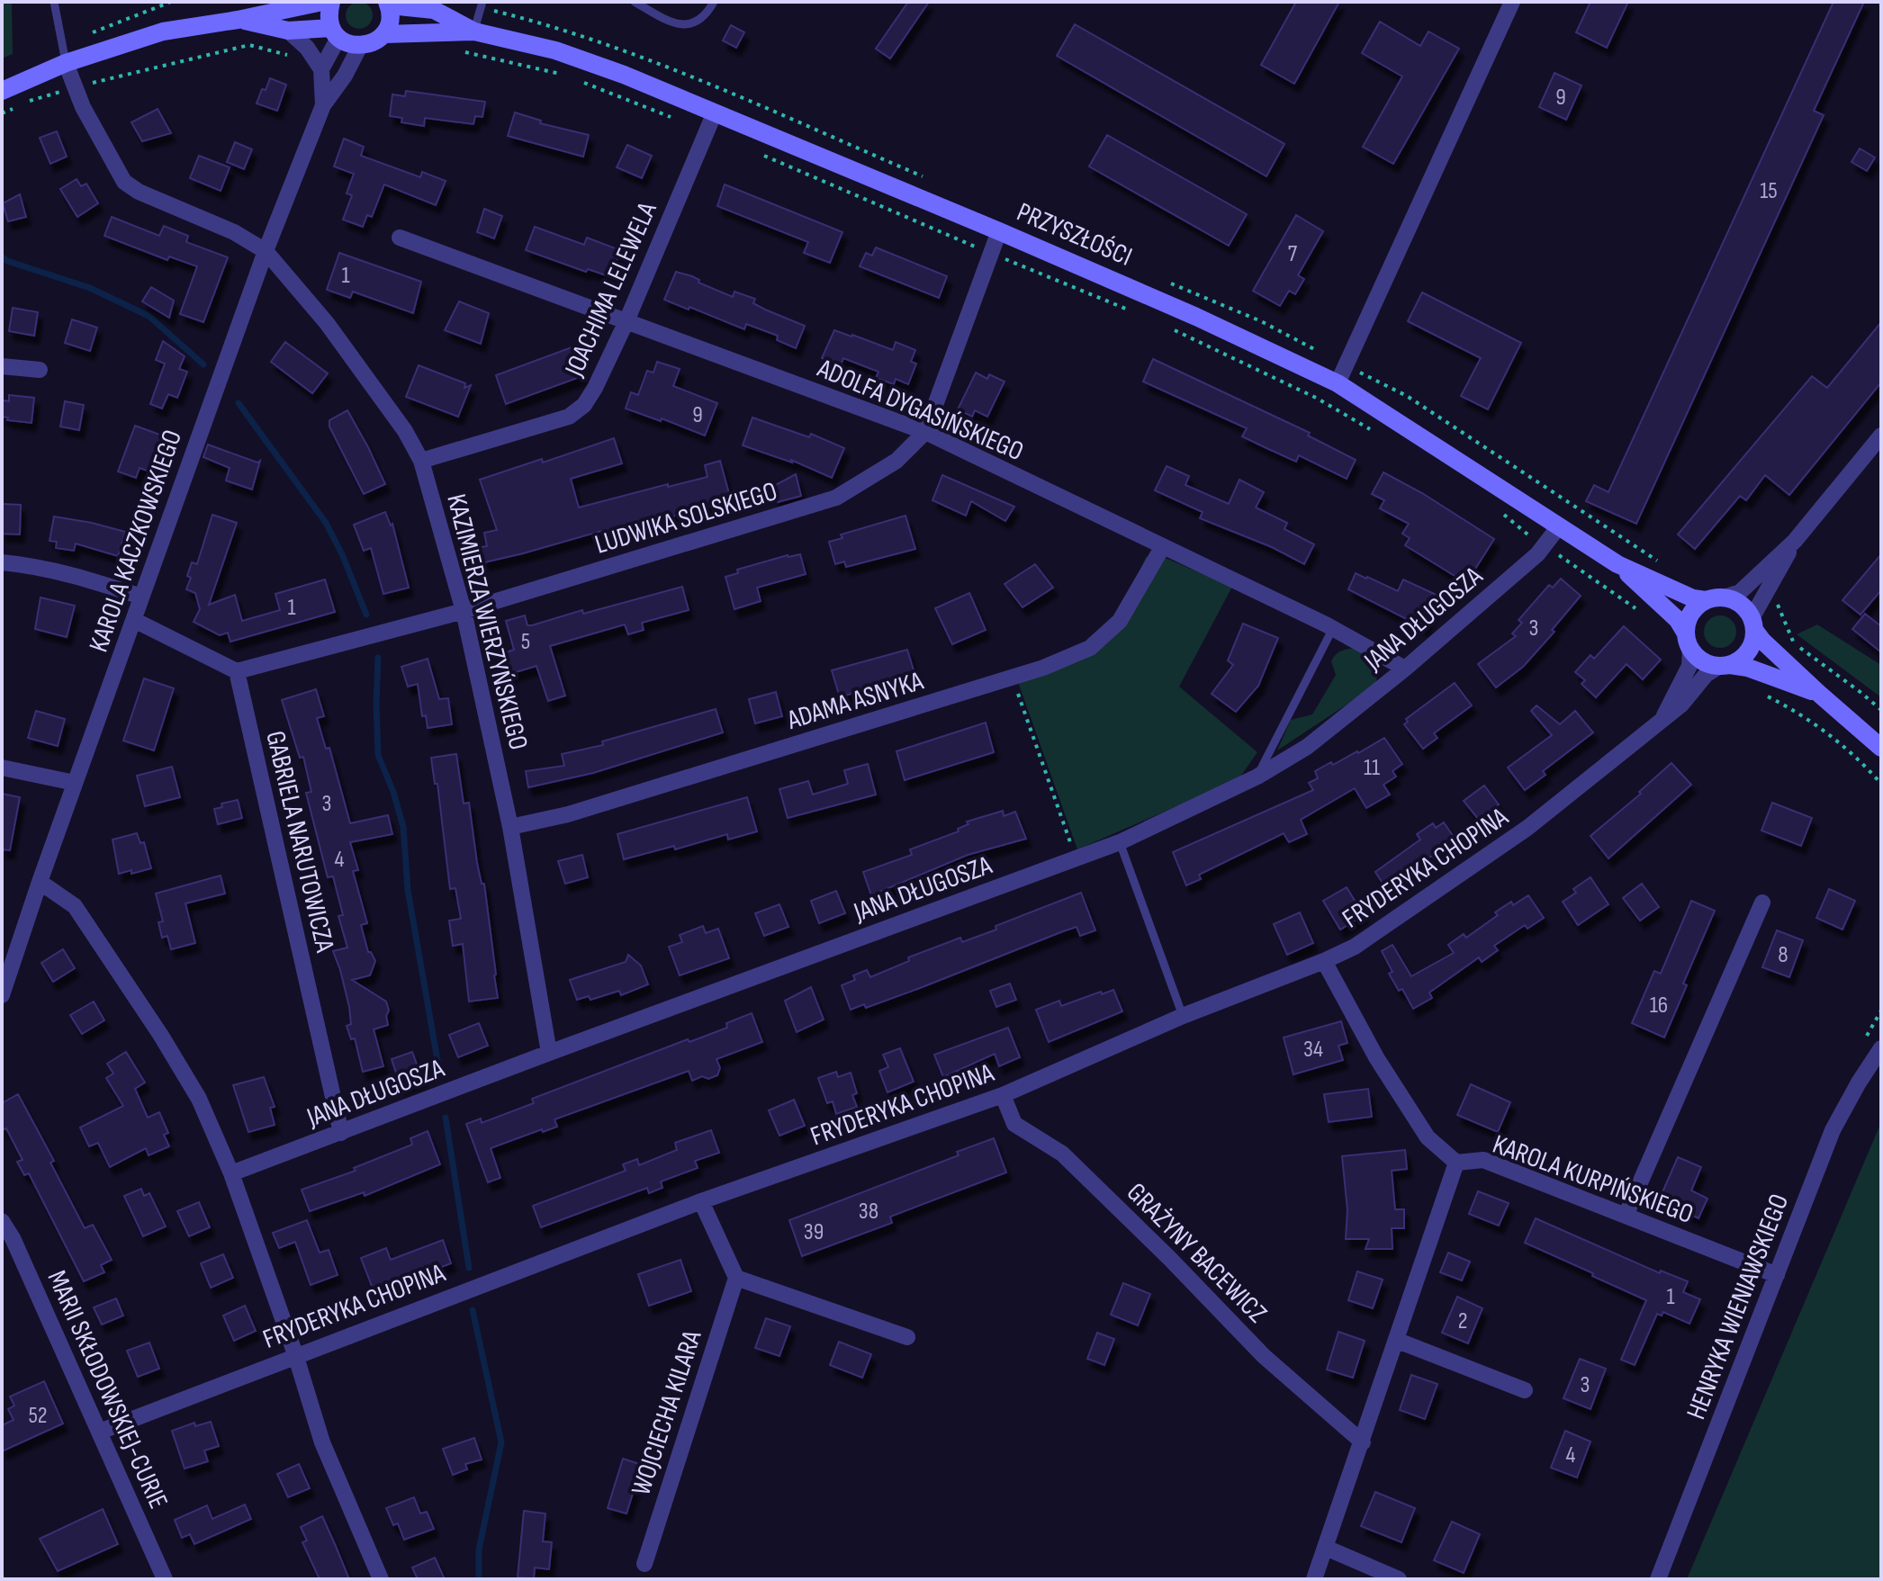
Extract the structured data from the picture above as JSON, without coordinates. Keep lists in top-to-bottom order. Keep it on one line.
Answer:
{"streets":{"street":["PRZYSZŁOŚCI","JOACHIMA LELEWELA","ADOLFA DYGASIŃSKIEGO","LUDWIKA SOLSKIEGO","KAROLA KACZKOWSKIEGO","JANA DŁUGOSZA","KAZIMIERZA WIERZYŃSKIEGO","ADAMA ASNYKA","GABRIELA NARUTOWICZA","FRYDERYKA CHOPINA","KAROLA KURPIŃSKIEGO","GRAŻYNY BACEWICZ","HENRYKA WIENIAWSKIEGO","MARII SKŁODOWSKIEJ-CURIE","WOJCIECHA KILARA"]},"crossings":[["PRZYSZŁOŚCI","JOACHIMA LELEWELA"],["PRZYSZŁOŚCI","LUDWIKA SOLSKIEGO"],["PRZYSZŁOŚCI","JANA DŁUGOSZA"],["PRZYSZŁOŚCI","FRYDERYKA CHOPINA"],["JOACHIMA LELEWELA","ADOLFA DYGASIŃSKIEGO"],["JOACHIMA LELEWELA","KAZIMIERZA WIERZYŃSKIEGO"],["ADOLFA DYGASIŃSKIEGO","LUDWIKA SOLSKIEGO"],["ADOLFA DYGASIŃSKIEGO","JANA DŁUGOSZA"],["ADOLFA DYGASIŃSKIEGO","ADAMA ASNYKA"],["LUDWIKA SOLSKIEGO","KAZIMIERZA WIERZYŃSKIEGO"],["LUDWIKA SOLSKIEGO","GABRIELA NARUTOWICZA"],["KAROLA KACZKOWSKIEGO","KAZIMIERZA WIERZYŃSKIEGO"],["JANA DŁUGOSZA","KAZIMIERZA WIERZYŃSKIEGO"],["JANA DŁUGOSZA","GABRIELA NARUTOWICZA"],["KAZIMIERZA WIERZYŃSKIEGO","ADAMA ASNYKA"],["FRYDERYKA CHOPINA","KAROLA KURPIŃSKIEGO"],["FRYDERYKA CHOPINA","GRAŻYNY BACEWICZ"],["FRYDERYKA CHOPINA","MARII SKŁODOWSKIEJ-CURIE"],["KAROLA KURPIŃSKIEGO","HENRYKA WIENIAWSKIEGO"]],"house_numbers":["9","15","7","1","9","1","3","5","11","3","4","8","16","34","38","39","1","2","3","52","4"]}
